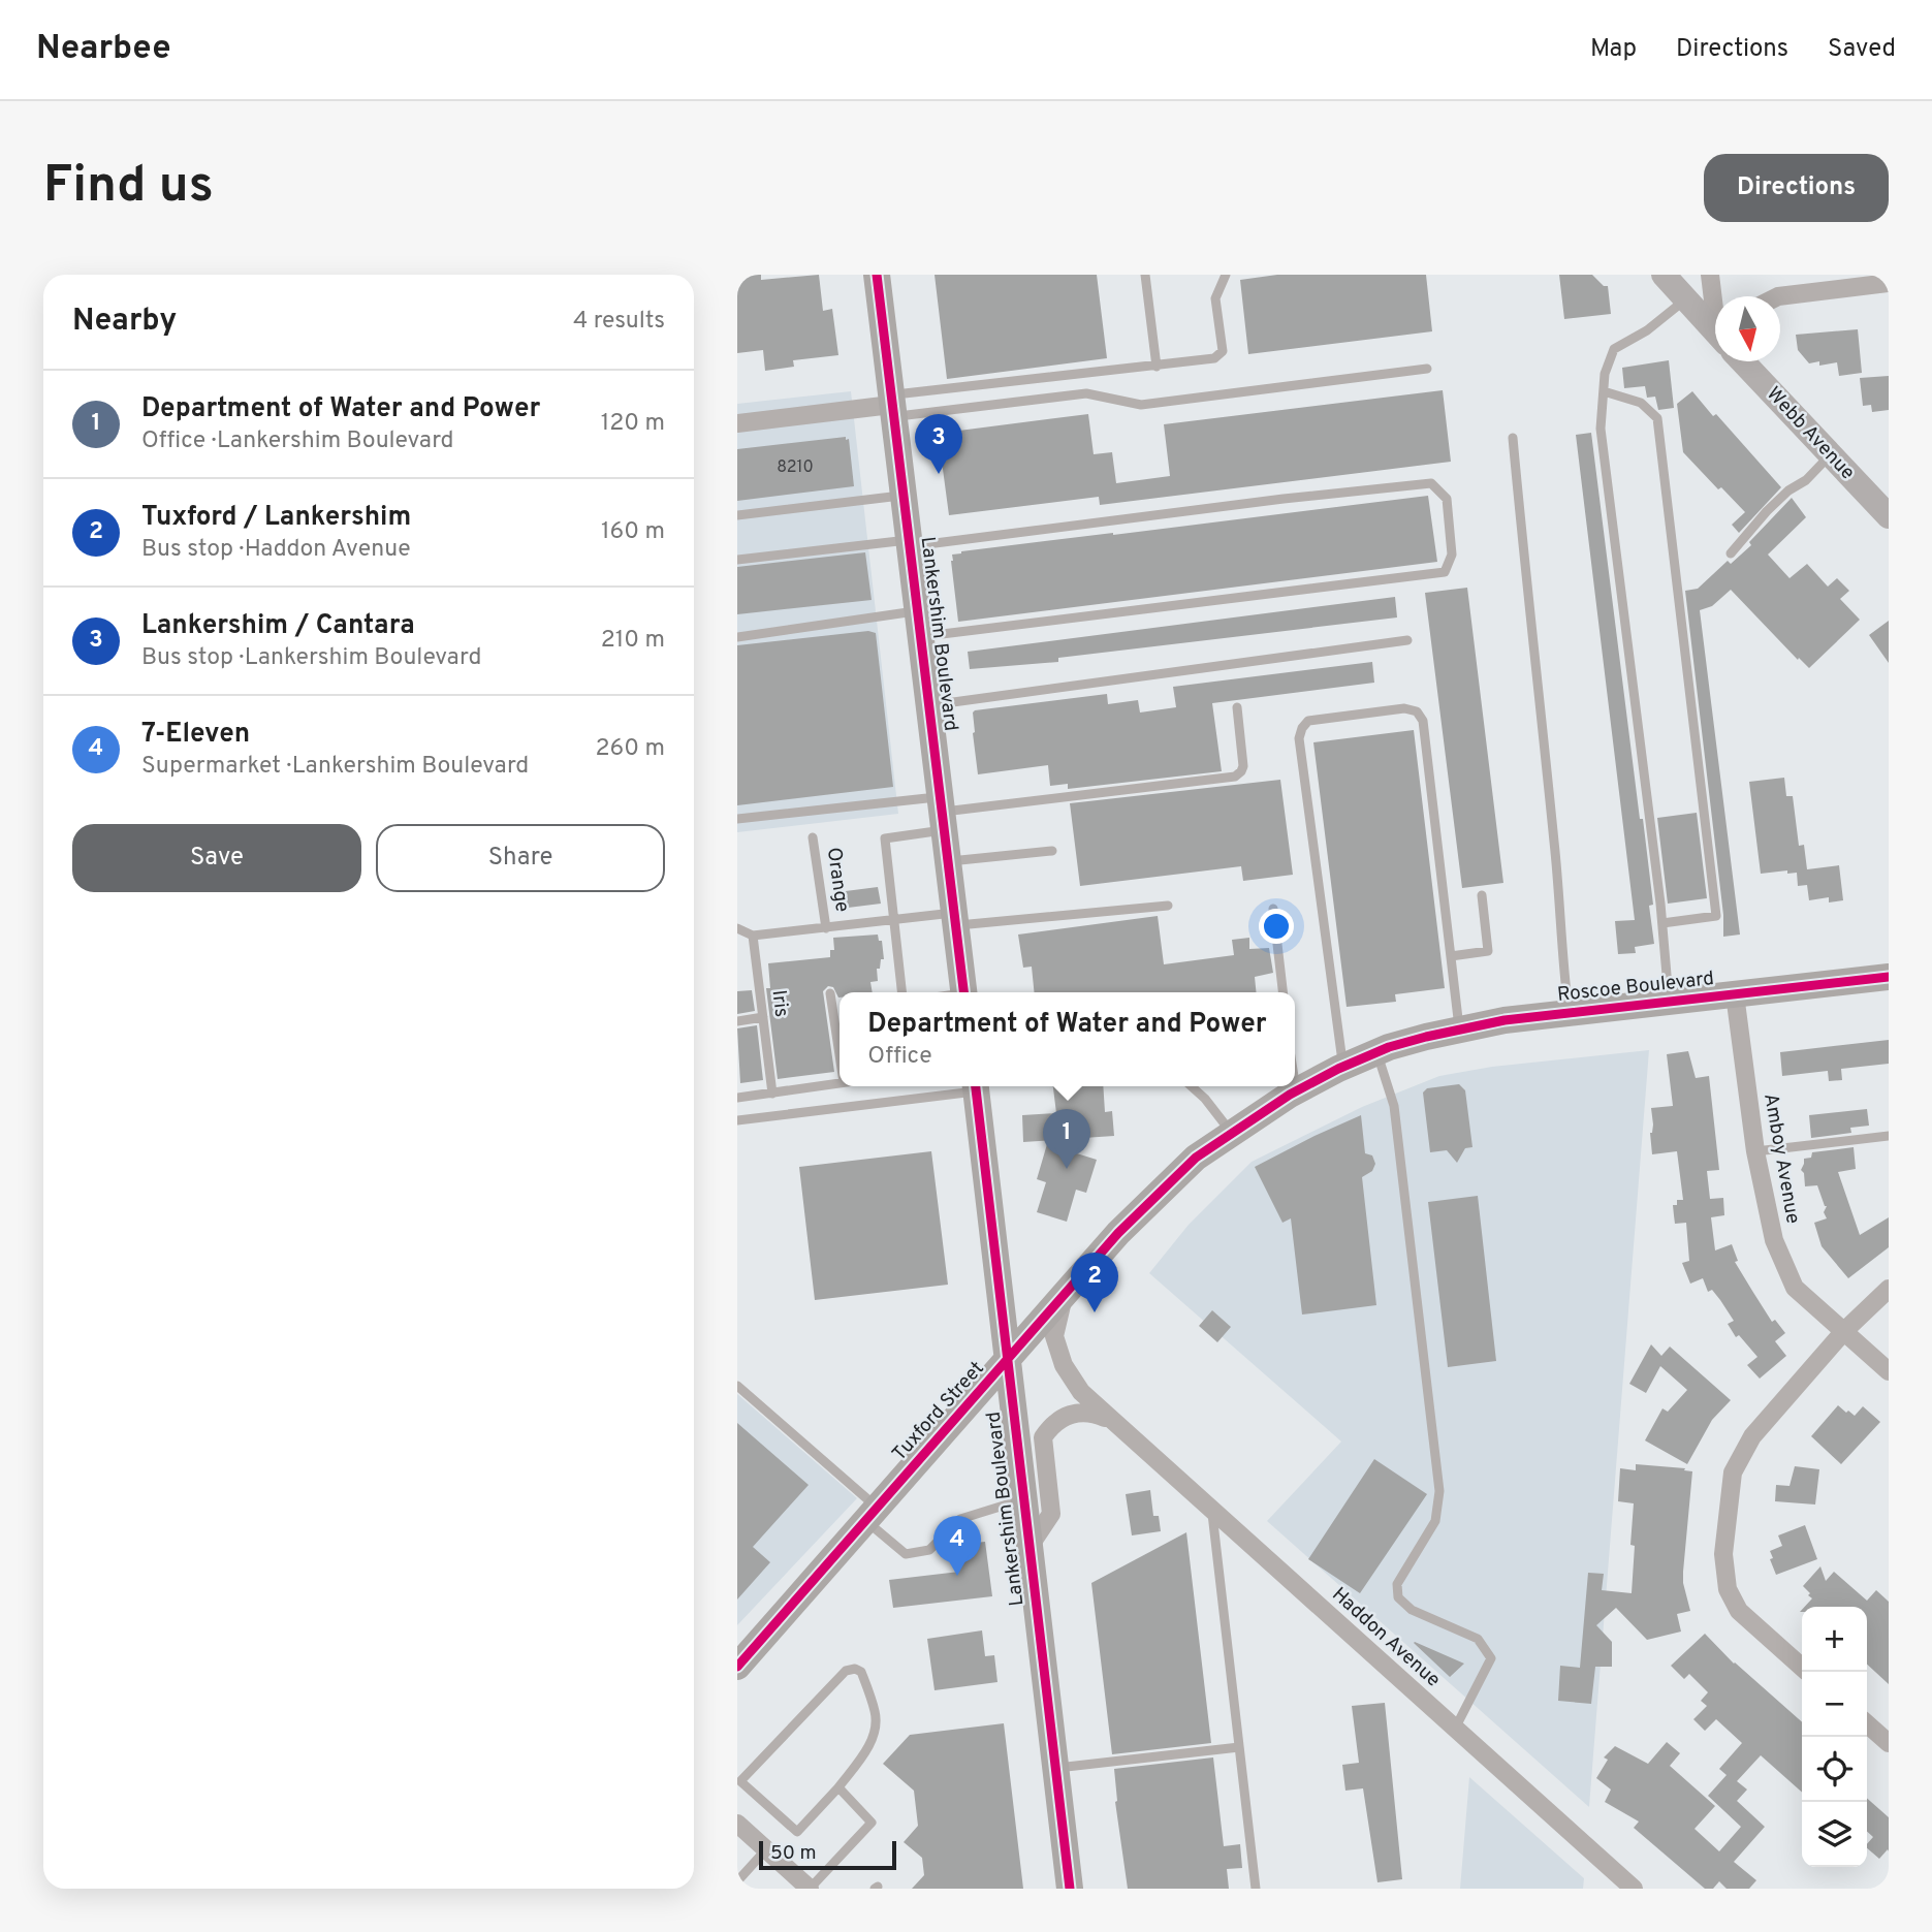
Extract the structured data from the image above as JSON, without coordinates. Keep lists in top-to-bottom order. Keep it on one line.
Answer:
{"streets":{"main road":["Lankershim Boulevard","Roscoe Boulevard","Tuxford Street"],"street":["Webb Avenue","Amboy Avenue","Haddon Avenue"],"lane":["Orange","Iris"]},"crossings":[["Lankershim Boulevard","Tuxford Street"],["Roscoe Boulevard","Amboy Avenue"],["Roscoe Boulevard","Tuxford Street"],["Tuxford Street","Haddon Avenue"]],"house_numbers":["8210"],"scale_bar":"50 m","north":"bottom","page":{"header":"Nearbee","nav":["Map","Directions","Saved"],"buttons":["Directions",["Save","Share"]],"title":"Find us","heading":["Nearby","4 results"],"list":[{"mark":"1","name":"Department of Water and Power","note":"Office · Lankershim Boulevard","value":"120 m"},{"mark":"2","name":"Tuxford / Lankershim","note":"Bus stop · Haddon Avenue","value":"160 m"},{"mark":"3","name":"Lankershim / Cantara","note":"Bus stop · Lankershim Boulevard","value":"210 m"},{"mark":"4","name":"7-Eleven","note":"Supermarket · Lankershim Boulevard","value":"260 m"}],"pins":["3","1","2","4"],"popup":["Department of Water and Power","Office"],"map_buttons":["+","−"],"scale":"50 m"}}
